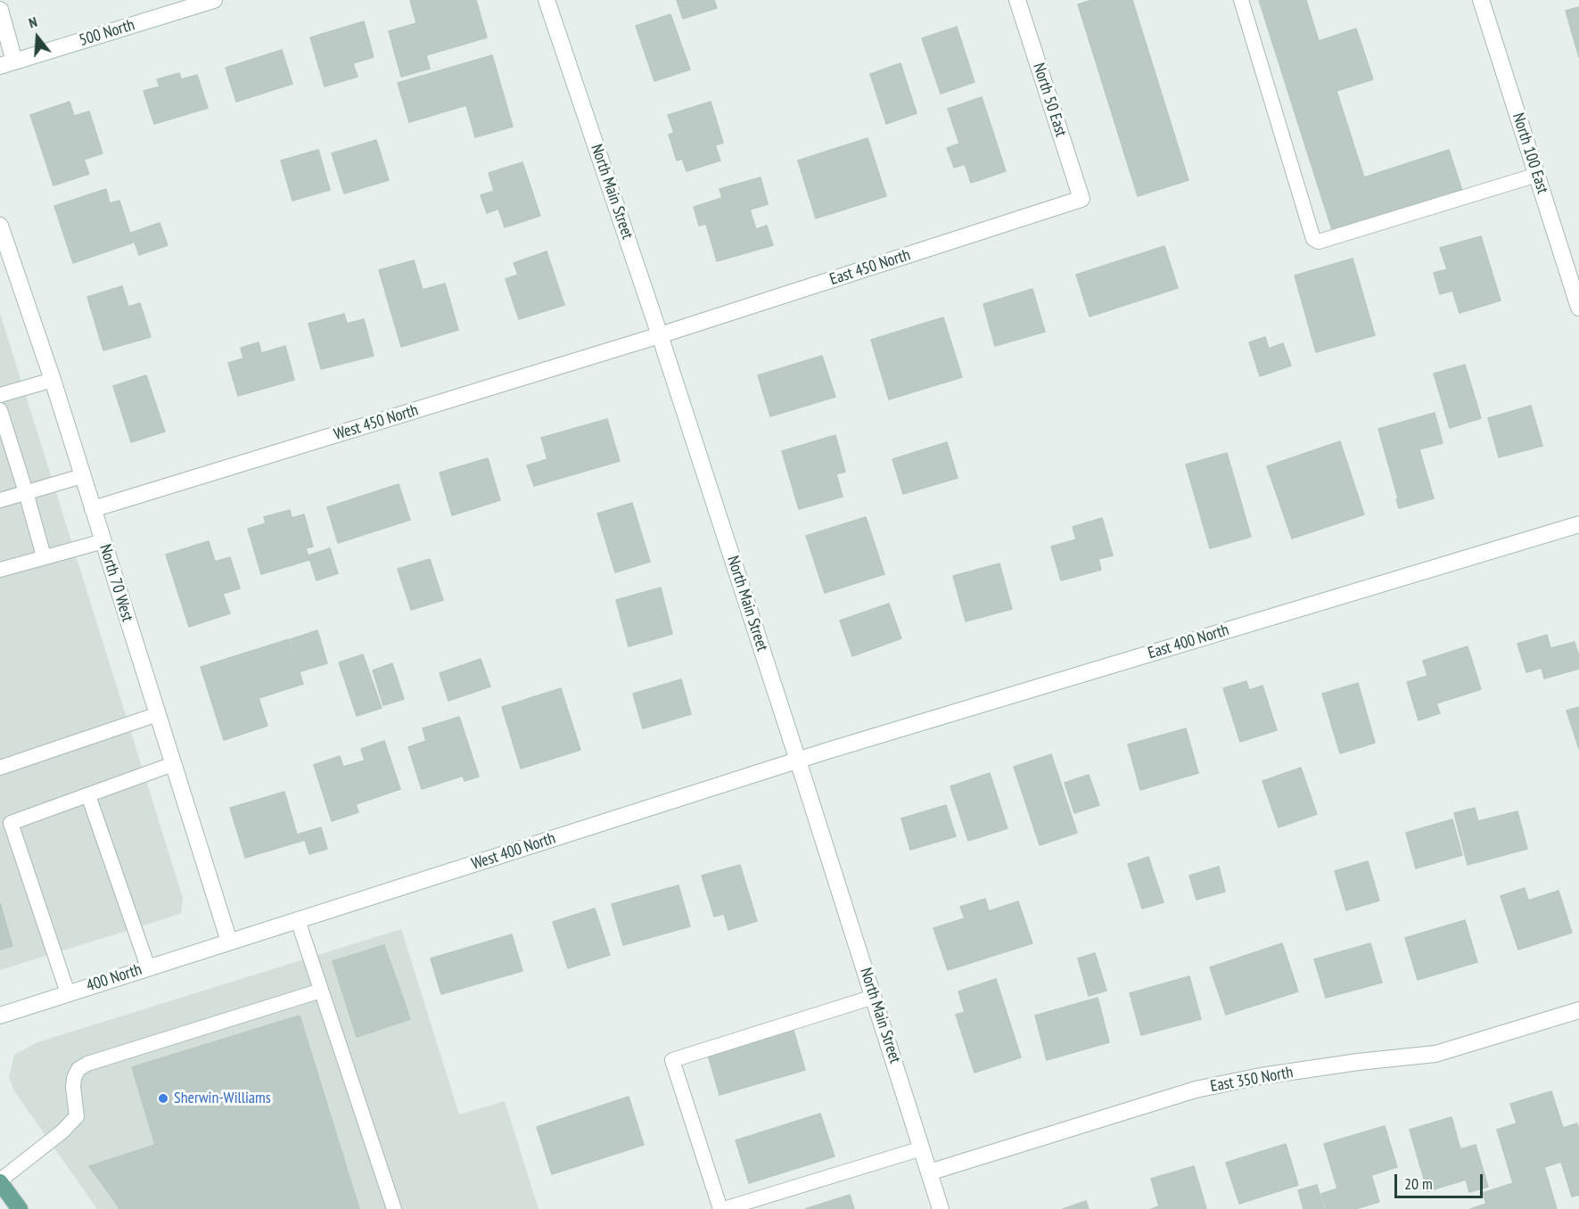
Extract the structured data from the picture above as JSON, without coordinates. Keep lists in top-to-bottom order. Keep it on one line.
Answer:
{"streets":{"street":["500 North","North 50 East","North 100 East","North Main Street","East 450 North","West 450 North","North 70 West","East 400 North","West 400 North","400 North","East 350 North"]},"crossings":[["North 50 East","East 450 North"],["North Main Street","East 450 North"],["North Main Street","West 450 North"],["North Main Street","East 400 North"],["North Main Street","West 400 North"],["North Main Street","East 350 North"],["East 450 North","West 450 North"],["West 450 North","North 70 West"],["North 70 West","West 400 North"],["North 70 West","400 North"],["East 400 North","West 400 North"],["West 400 North","400 North"]],"places":["Sherwin-Williams"],"scale_bar":"20 m","north":"top"}
